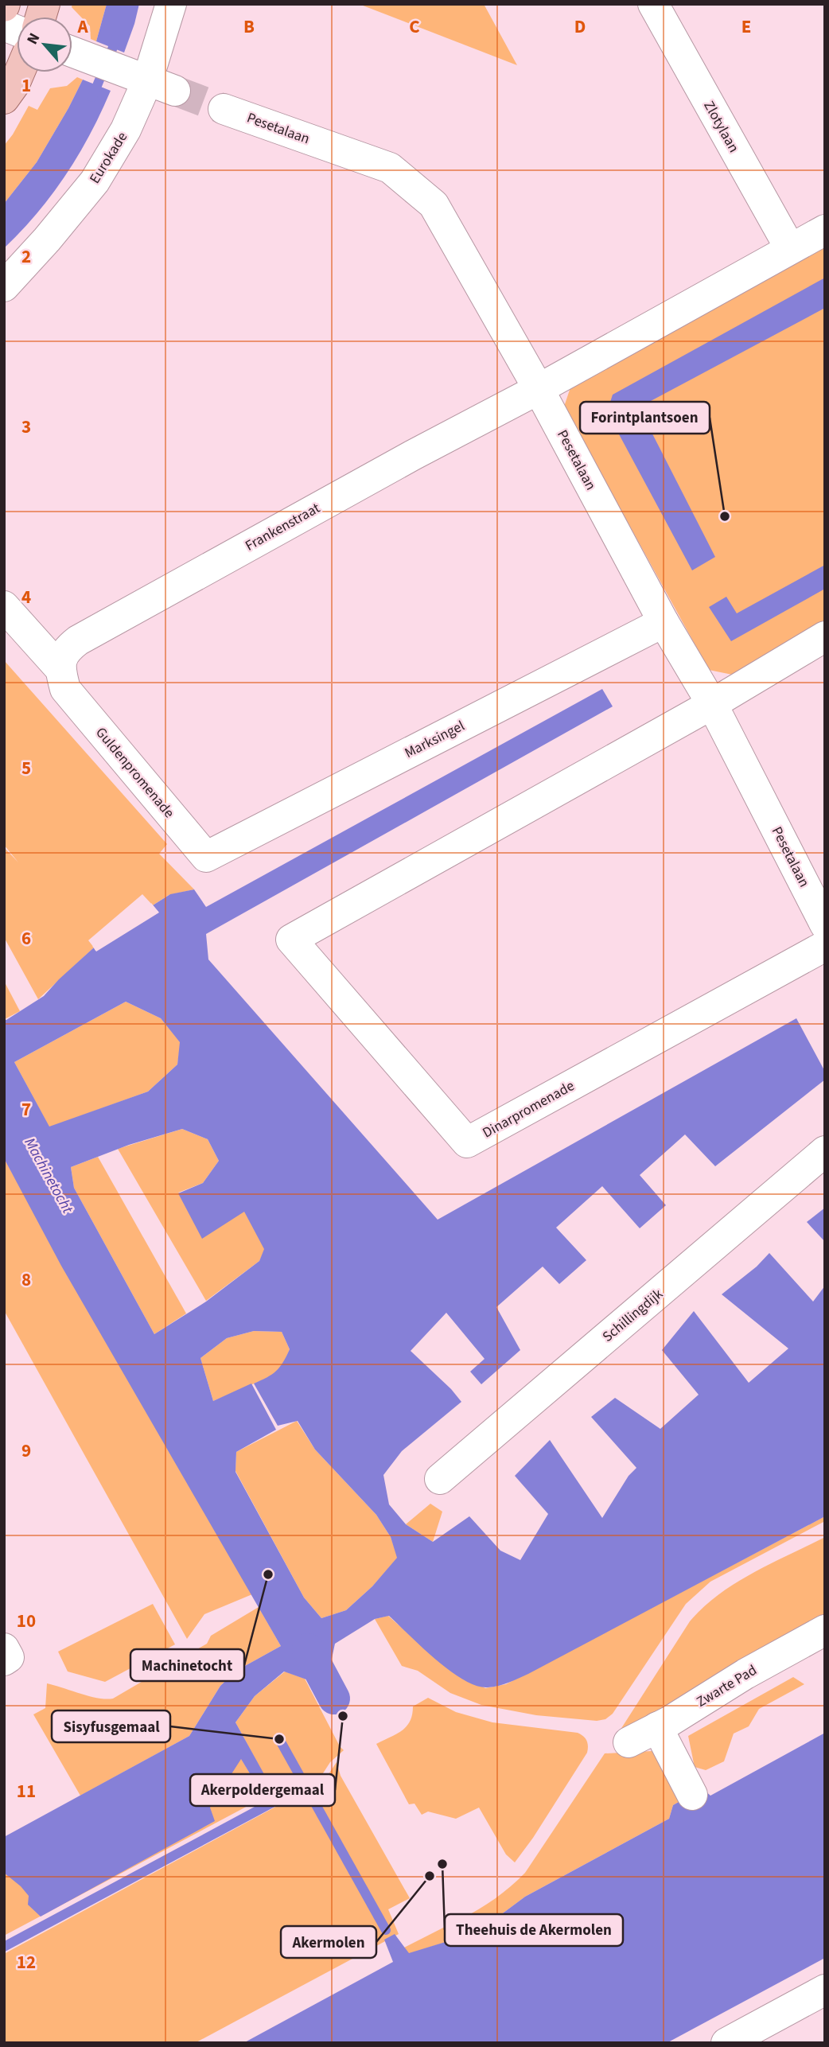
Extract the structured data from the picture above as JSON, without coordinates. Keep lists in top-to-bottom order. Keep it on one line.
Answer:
{"streets":{"street":["Zlotylaan","Pesetalaan","Eurokade","Frankenstraat","Marksingel","Guldenpromenade","Dinarpromenade","Schillingdijk","Zwarte Pad"]},"crossings":[["Zlotylaan","Frankenstraat"],["Pesetalaan","Frankenstraat"],["Pesetalaan","Marksingel"],["Pesetalaan","Dinarpromenade"],["Frankenstraat","Guldenpromenade"],["Marksingel","Guldenpromenade"]],"water":["Machinetocht"],"places":["Forintplantsoen","Machinetocht","Akerpoldergemaal","Sisyfusgemaal","Theehuis de Akermolen","Akermolen"],"north":"top left","grid":{"columns":["A","B","C","D","E"],"rows":["1","2","3","4","5","6","7","8","9","10","11","12"]}}
